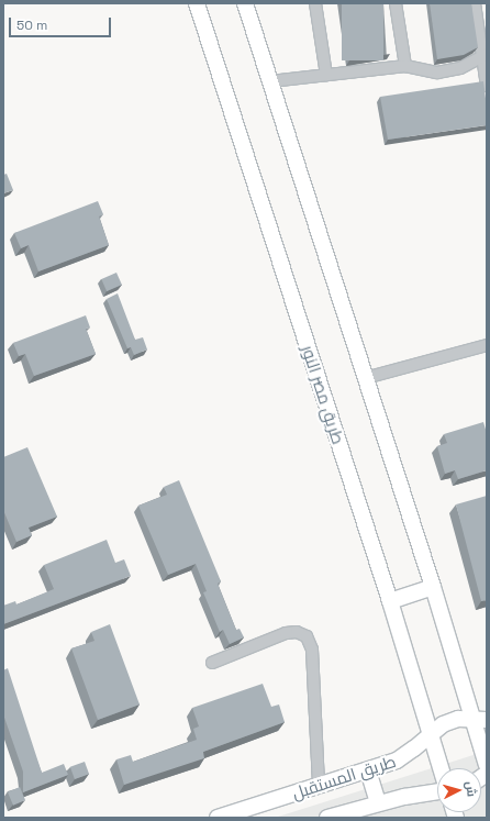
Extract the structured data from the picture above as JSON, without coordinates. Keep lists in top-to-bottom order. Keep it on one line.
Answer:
{"streets":{"street":["طريق مصر النور","طريق المستقبل"]},"crossings":[["طريق مصر النور","طريق المستقبل"]],"scale_bar":"50 m","north":"right"}
